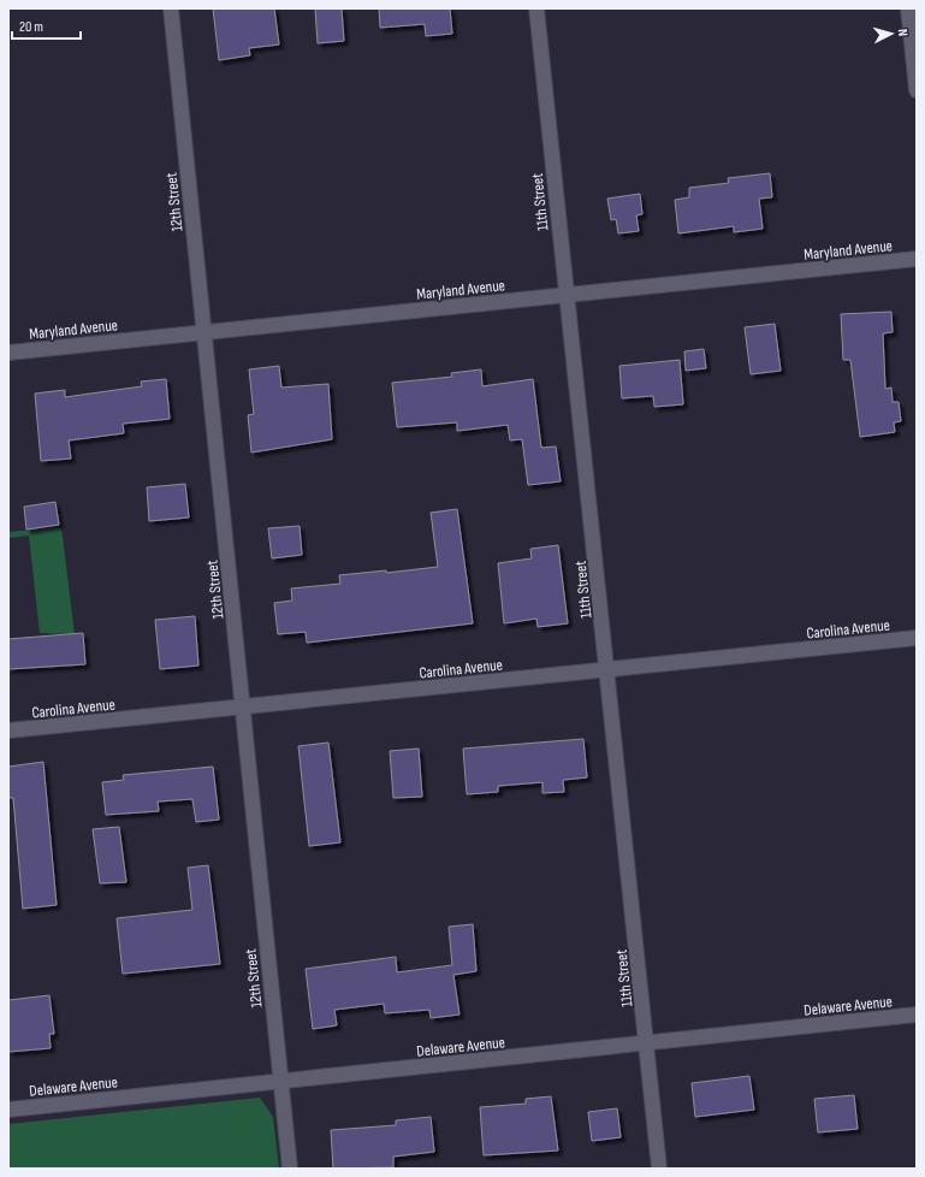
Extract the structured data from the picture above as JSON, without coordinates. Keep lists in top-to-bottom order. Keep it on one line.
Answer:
{"streets":{"street":["12th Street","11th Street","Maryland Avenue","Carolina Avenue","Delaware Avenue"]},"crossings":[["12th Street","Maryland Avenue"],["12th Street","Carolina Avenue"],["12th Street","Delaware Avenue"],["11th Street","Maryland Avenue"],["11th Street","Carolina Avenue"],["11th Street","Delaware Avenue"]],"scale_bar":"20 m","north":"right"}
